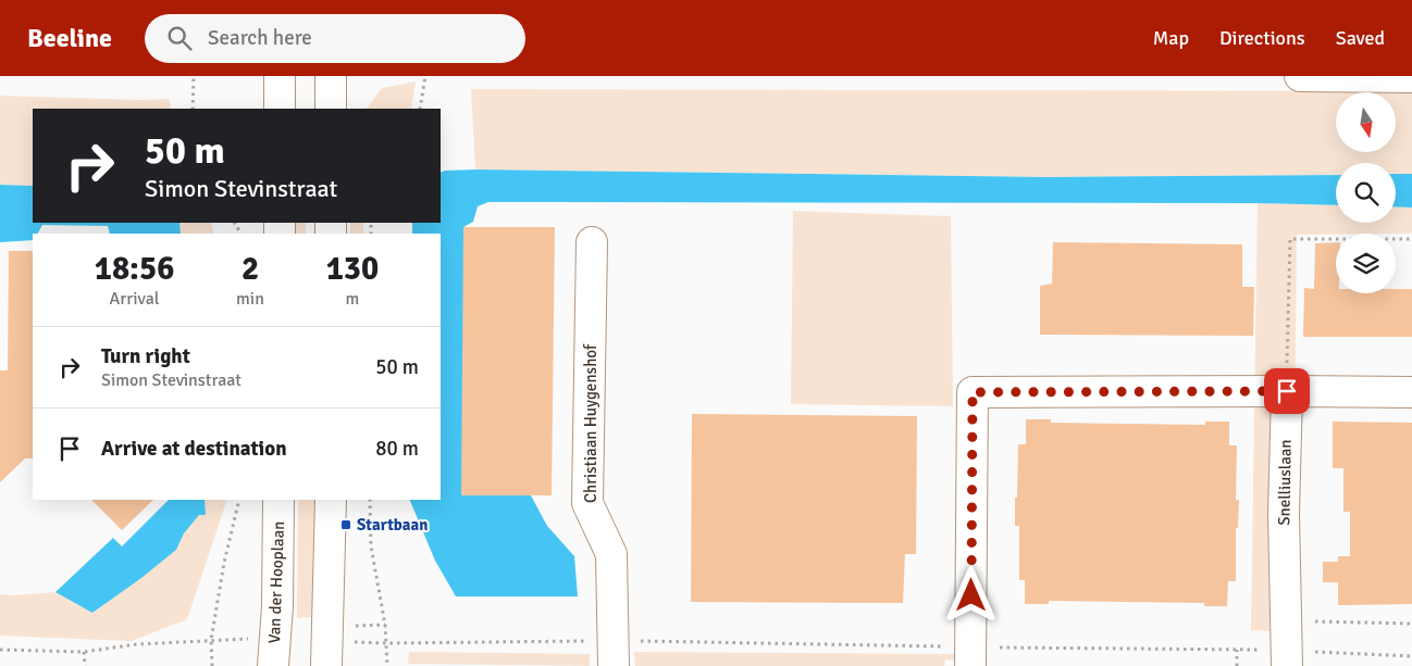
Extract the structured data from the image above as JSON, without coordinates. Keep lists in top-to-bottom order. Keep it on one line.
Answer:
{"streets":{"street":["Christiaan Huygenshof","Snelliuslaan","Van der Hooplaan"]},"places":{"transit":["Startbaan"]},"north":"bottom","page":{"header":"Beeline","search":"Search here","nav":["Map","Directions","Saved"],"turn":["50 m","Simon Stevinstraat"],"eta":["18:56","Arrival","2","min","130","m"],"list":[{"name":"Turn right","note":"Simon Stevinstraat","value":"50 m"},{"name":"Arrive at destination","value":"80 m"}]}}
